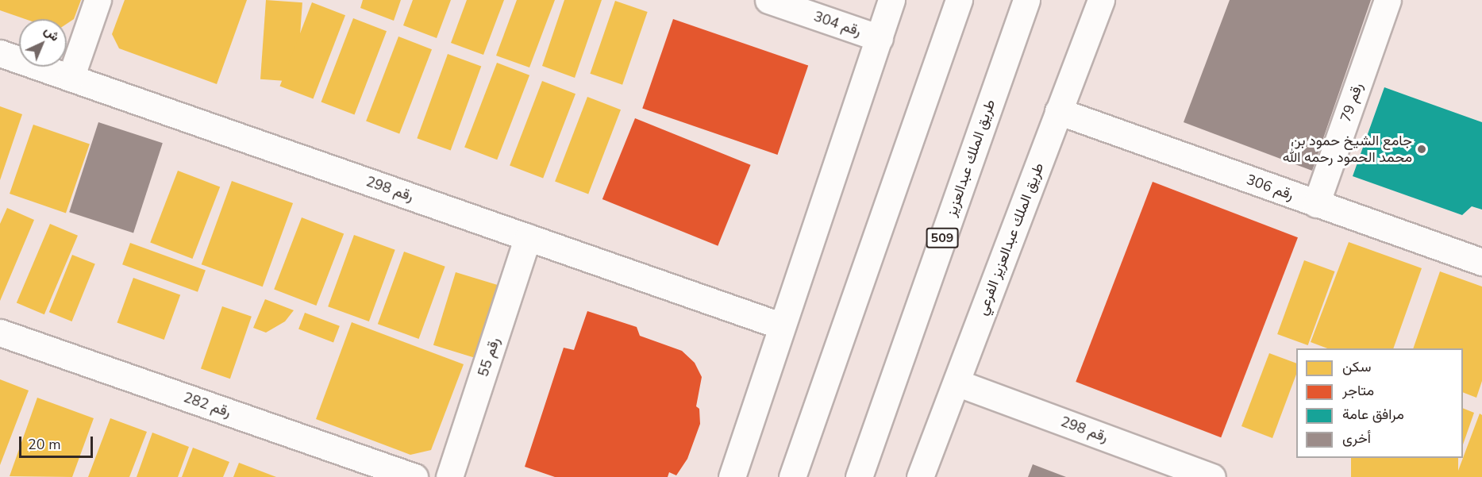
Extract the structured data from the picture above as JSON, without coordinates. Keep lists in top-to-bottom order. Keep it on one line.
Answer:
{"streets":{"street":["رقم 304","رقم 79","طريق الملك عبدالعزيز","رقم 306","رقم 298","509","طريق الملك عبدالعزيز الفرعي","رقم 55","رقم 282"]},"crossings":[["رقم 79","رقم 306"],["رقم 306","طريق الملك عبدالعزيز الفرعي"],["رقم 298","طريق الملك عبدالعزيز الفرعي"],["رقم 298","رقم 55"]],"places":["جامع الشيخ حمود بن محمد الحمود رحمه الله"],"legend":["سكن","متاجر","مرافق عامة","أخرى"],"scale_bar":"20 m","north":"top right"}
